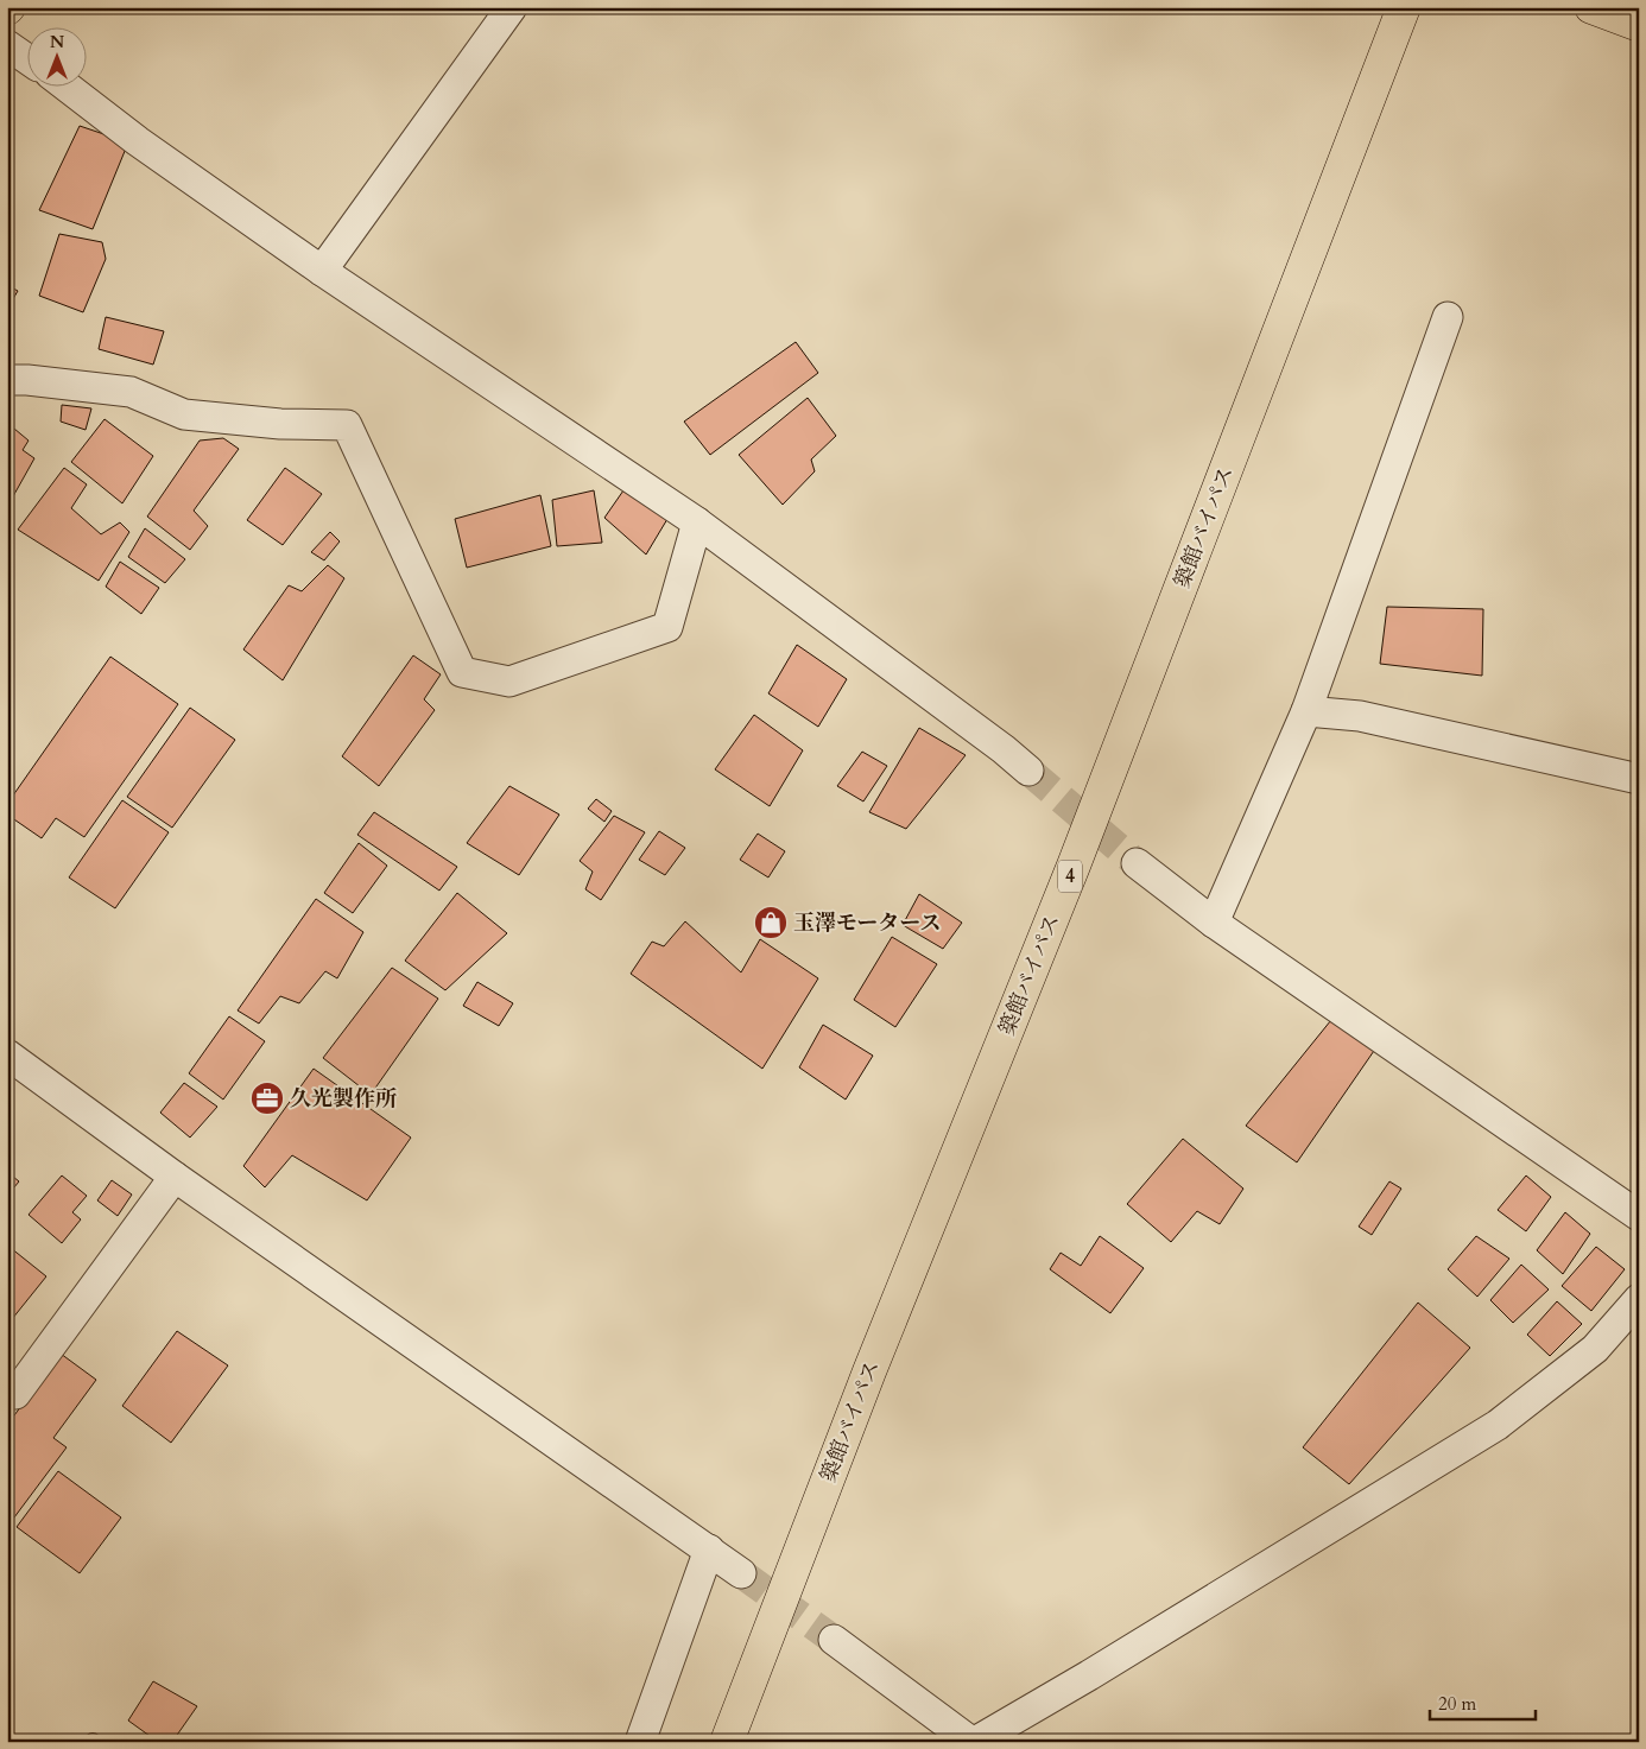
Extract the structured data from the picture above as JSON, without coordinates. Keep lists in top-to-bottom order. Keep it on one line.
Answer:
{"streets":{"main road":["築館バイパス","4"]},"places":{"shop":["玉澤モータース"],"office":["久光製作所"]},"scale_bar":"20 m","north":"top"}
